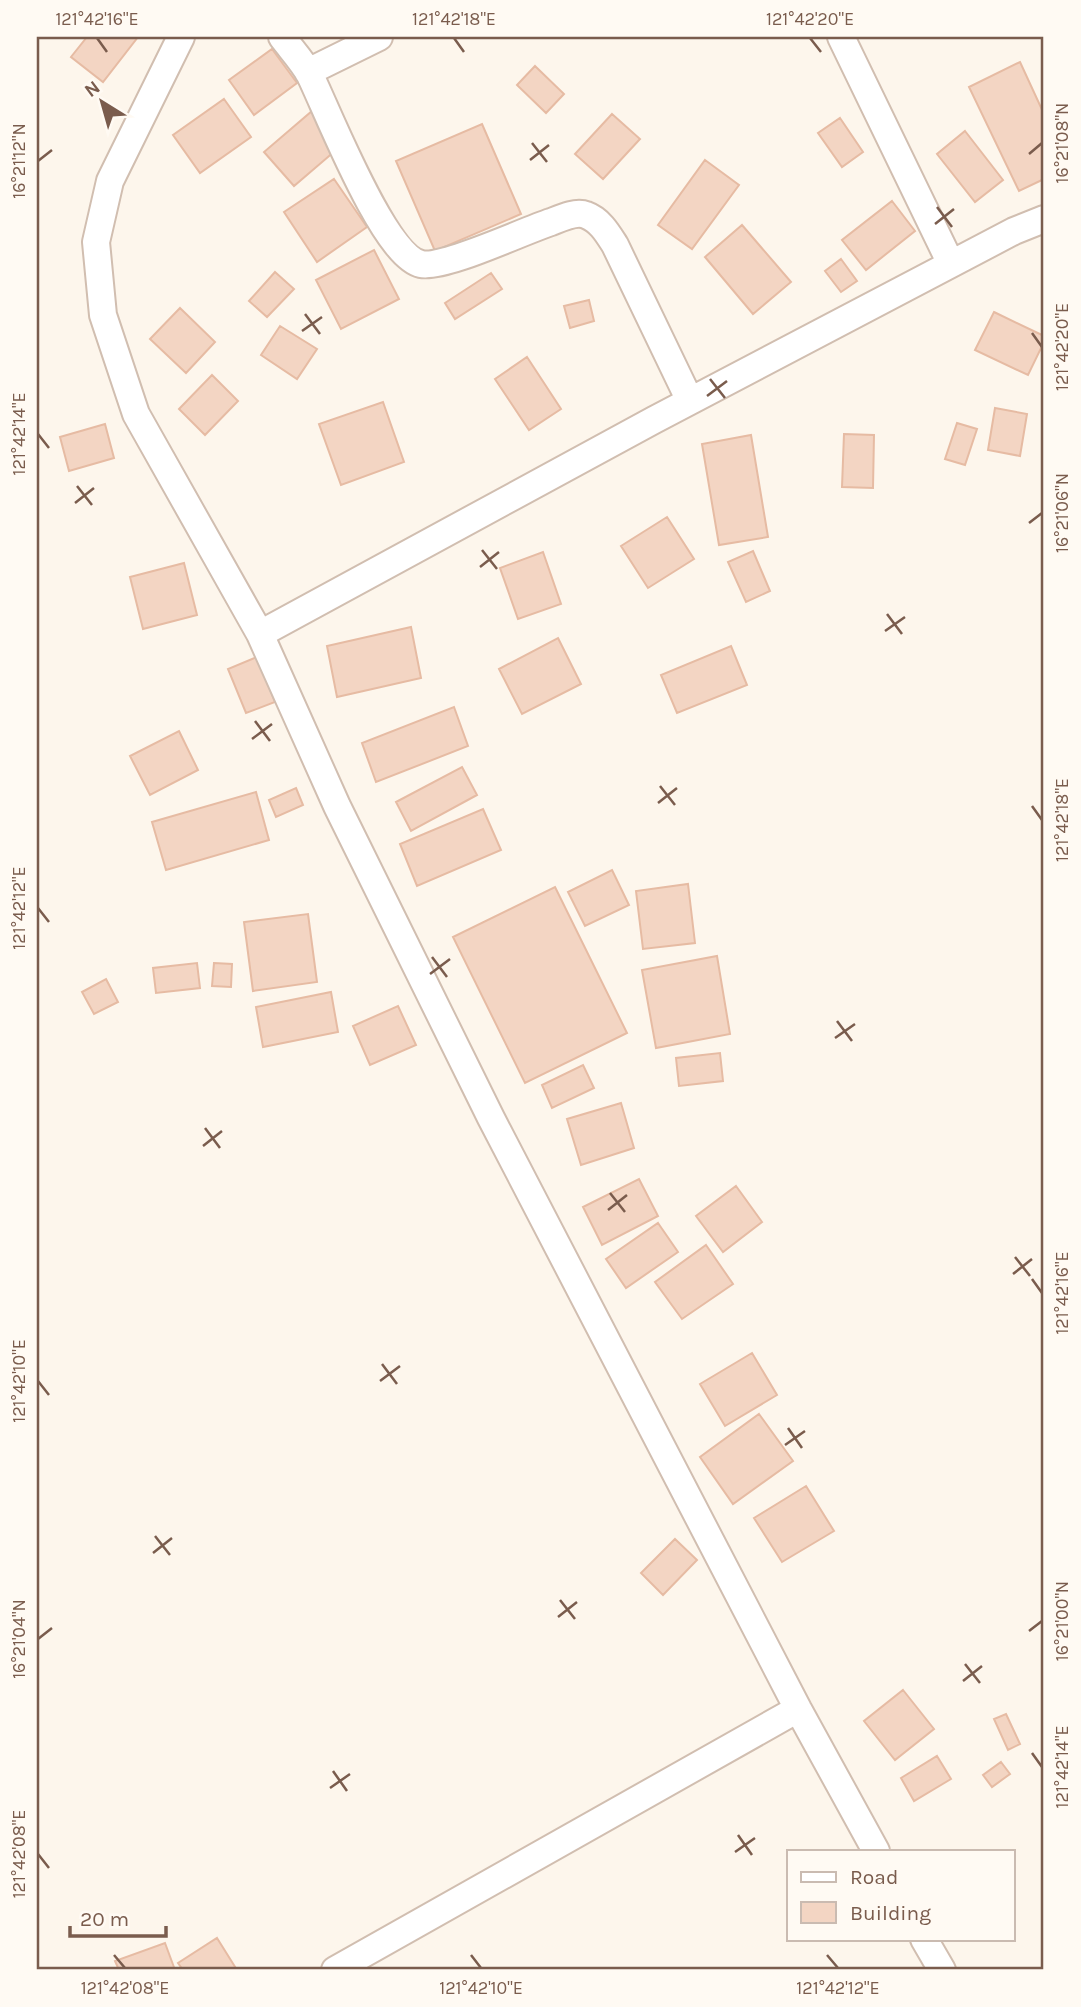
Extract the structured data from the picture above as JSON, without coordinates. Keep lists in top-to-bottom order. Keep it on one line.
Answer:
{"legend":["Road","Building"],"scale_bar":"20 m","north":"top left","coordinates":["121°42'16\"E","121°42'18\"E","121°42'20\"E","16°21'08\"N","16°21'12\"N","121°42'14\"E","16°21'06\"N","121°42'12\"E","121°42'10\"E","16°21'00\"N","16°21'04\"N","121°42'08\"E"]}
